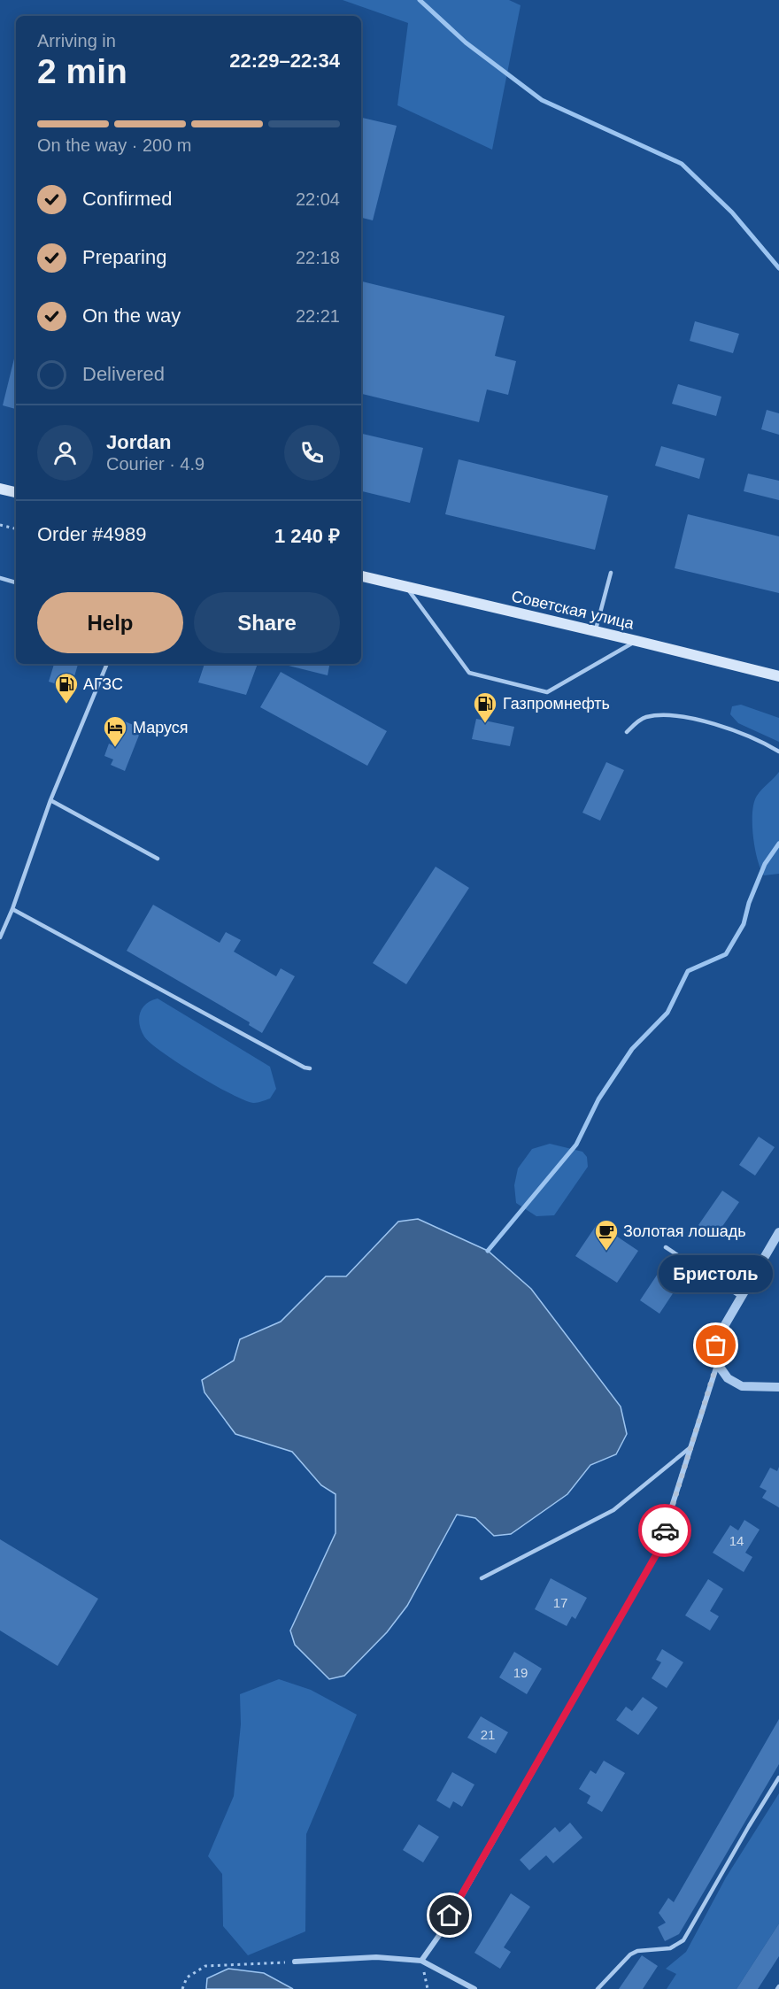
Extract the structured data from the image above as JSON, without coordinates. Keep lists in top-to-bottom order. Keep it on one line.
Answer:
{"streets":{"main road":["Советская улица"]},"places":{"fuel station":["АГЗС","Газпромнефть"],"hotel":["Маруся"],"cafe":["Золотая лошадь"],"other":["Бристоль"]},"house_numbers":["14","17","19","21"],"page":{"heading":["2 min","Arriving in","22:29–22:34"],"panel":["Jordan","Courier · 4.9","Order #4989","1 240 ₽"],"bar":"On the way · 200 m","list":[["Confirmed","22:04"],["Preparing","22:18"],["On the way","22:21"],"Delivered"],"buttons":["Help","Share"],"bubble":"Бристоль"}}
